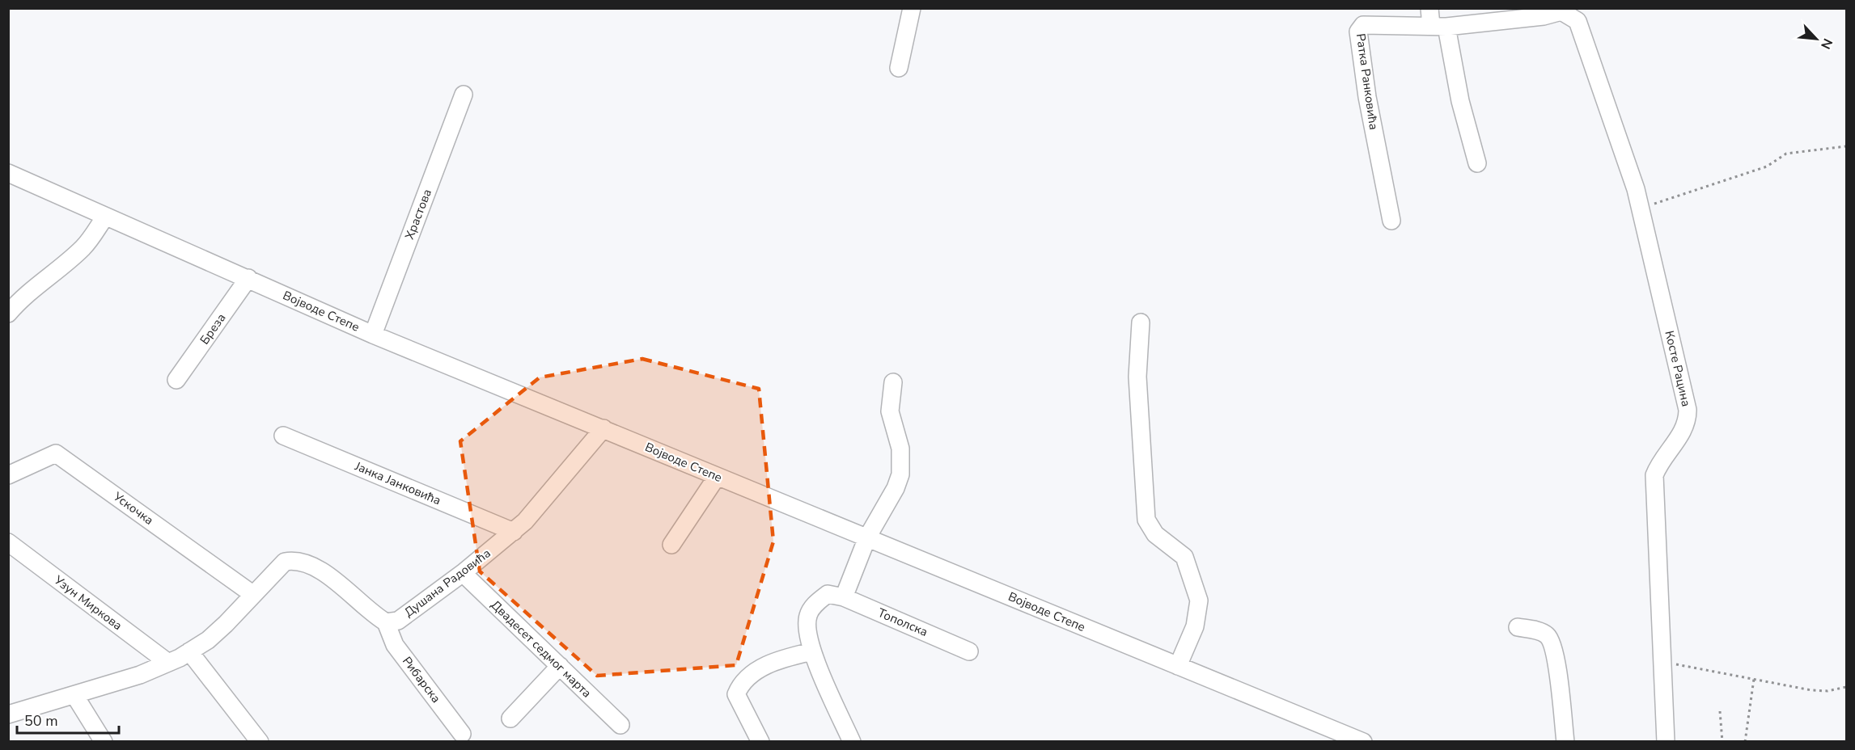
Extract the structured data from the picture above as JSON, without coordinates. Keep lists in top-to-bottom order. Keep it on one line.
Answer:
{"streets":{"street":["Ратка Ранковића","Храстова","Војводе Степе","Бреза","Косте Рацина","Јанка Јанковића","Ускочка","Душана Радовића","Узун Миркова","Тополска","Двадесет седмог марта","Рибарска"]},"crossings":[["Храстова","Војводе Степе"],["Војводе Степе","Бреза"],["Војводе Степе","Душана Радовића"],["Јанка Јанковића","Душана Радовића"],["Душана Радовића","Двадесет седмог марта"],["Душана Радовића","Рибарска"]],"scale_bar":"50 m","north":"bottom right"}
